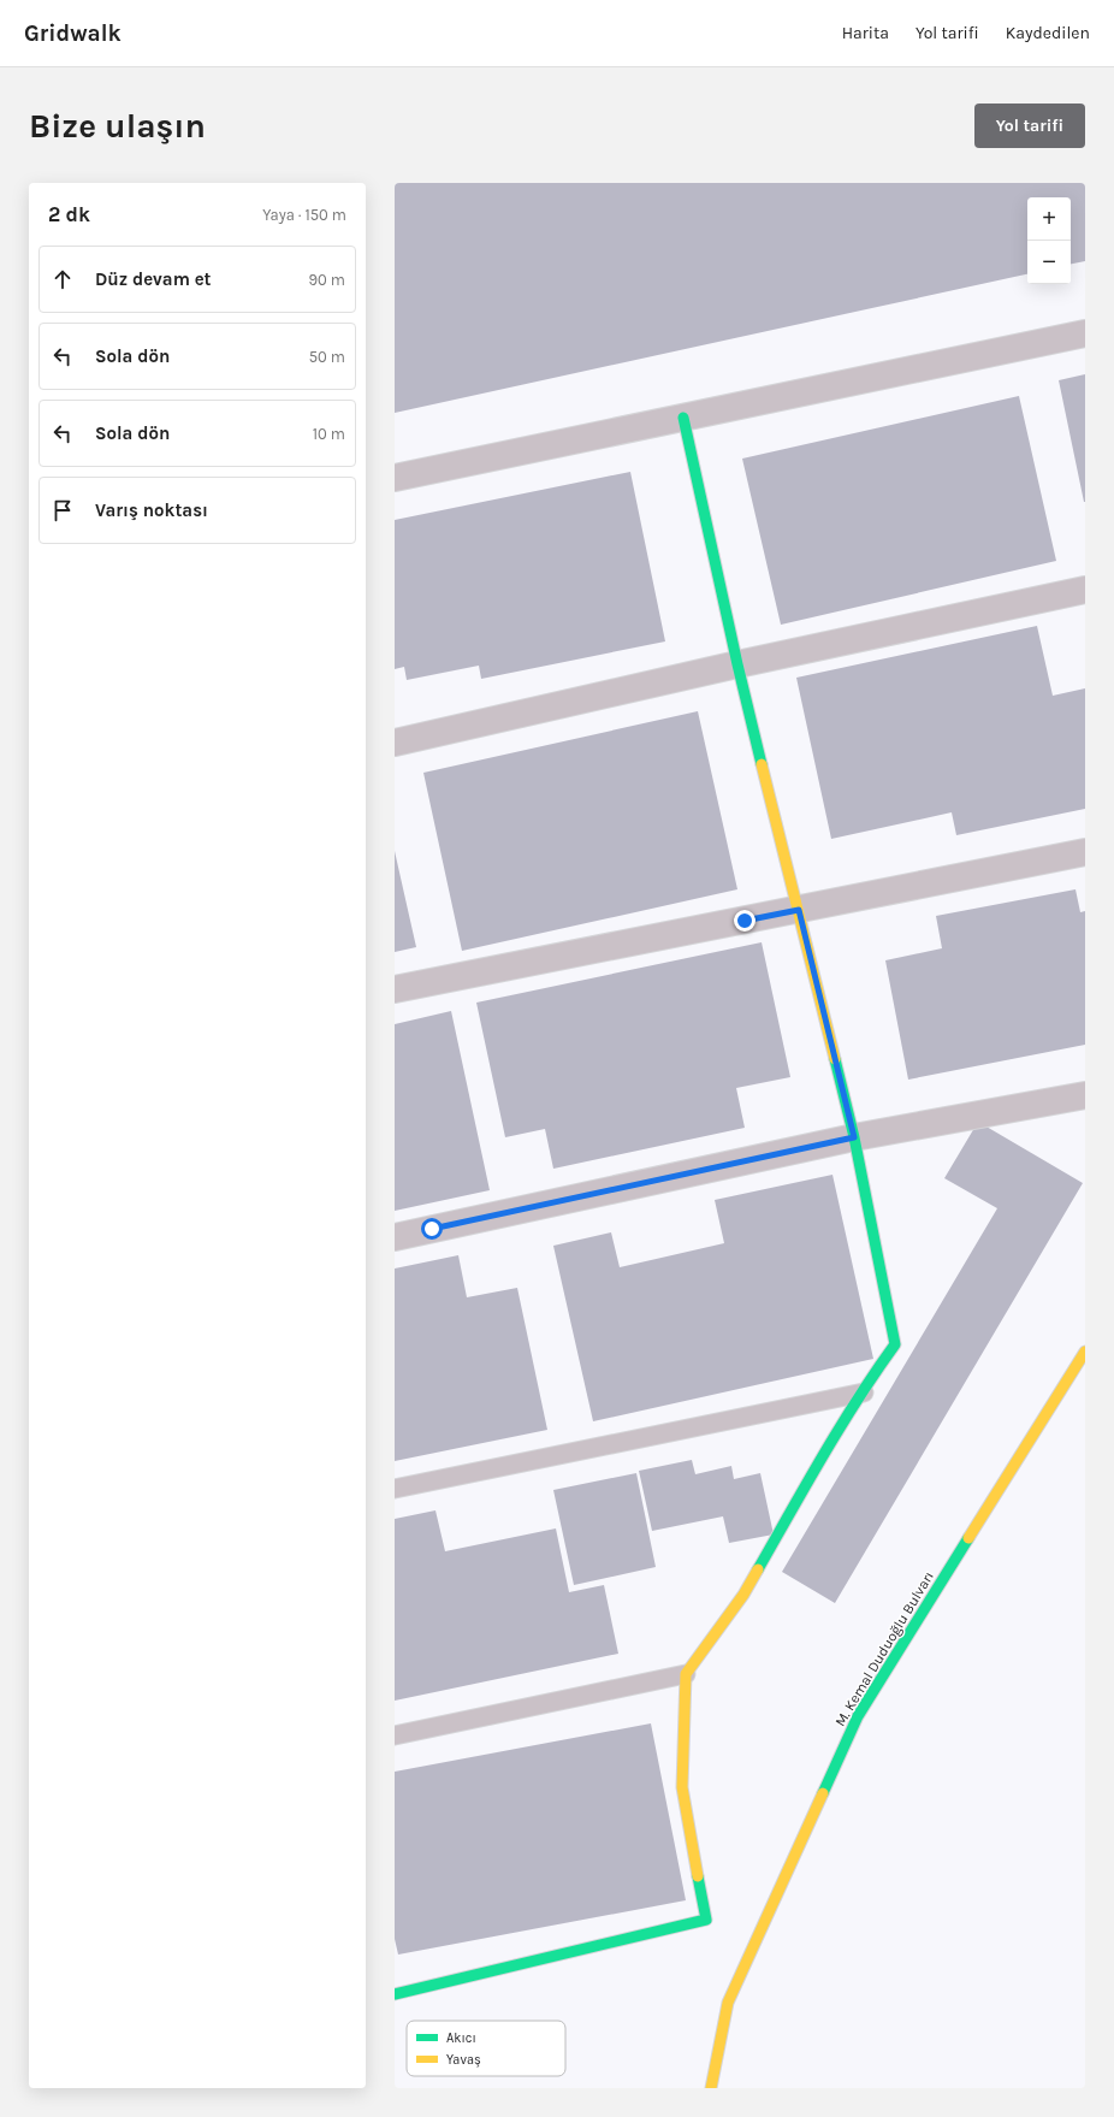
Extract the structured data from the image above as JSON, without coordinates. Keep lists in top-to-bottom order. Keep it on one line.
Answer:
{"streets":{"street":["M. Kemal Duduoğlu Bulvarı"]},"legend":["Akıcı","Yavaş"],"page":{"header":"Gridwalk","nav":["Harita","Yol tarifi","Kaydedilen"],"buttons":"Yol tarifi","title":"Bize ulaşın","heading":["2 dk","Yaya · 150 m"],"map_buttons":["+","−"],"list":[["Düz devam et","90 m"],["Sola dön","50 m"],["Sola dön","10 m"],"Varış noktası"]}}
